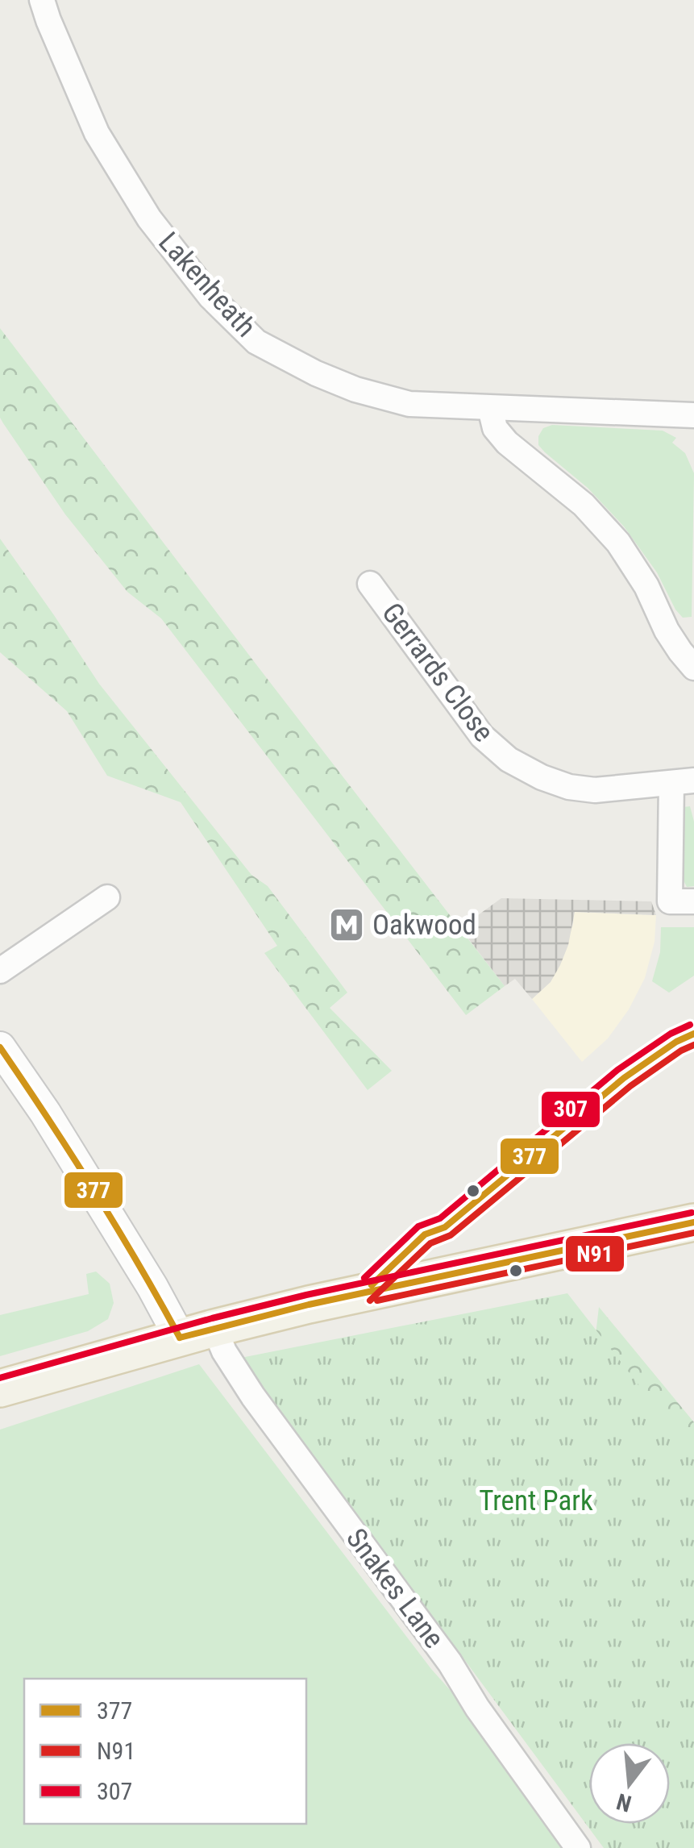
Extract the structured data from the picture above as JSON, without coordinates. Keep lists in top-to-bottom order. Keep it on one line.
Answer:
{"streets":{"street":["Lakenheath","Gerrards Close","Snakes Lane"]},"parks":["Trent Park"],"places":{"metro station":["Oakwood"]},"lines":["transit line 307","transit line 377","transit line N91"],"legend":["377","N91","307"],"north":"bottom"}
